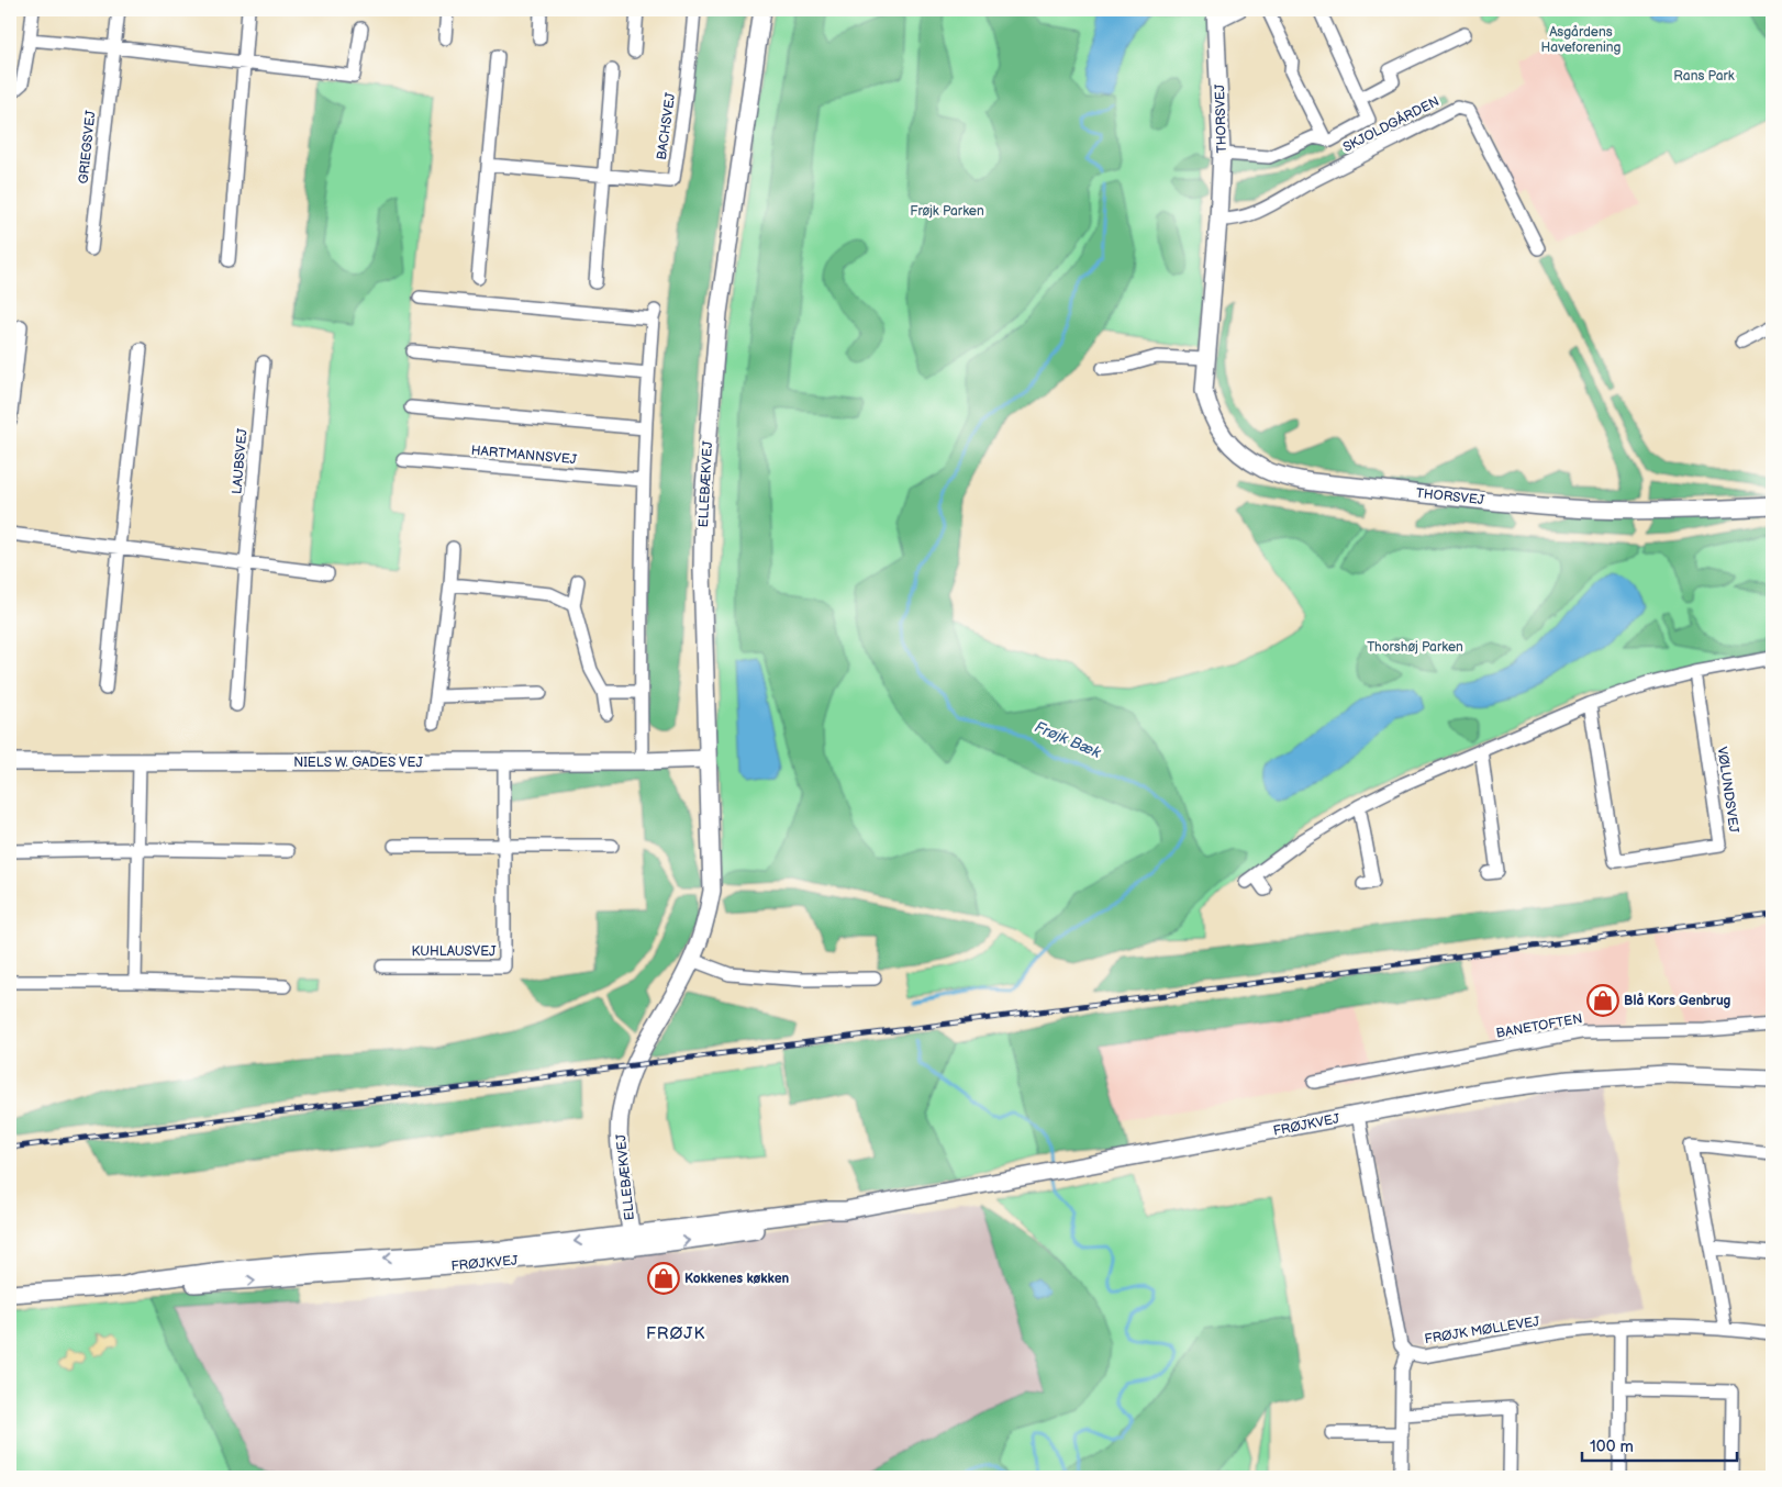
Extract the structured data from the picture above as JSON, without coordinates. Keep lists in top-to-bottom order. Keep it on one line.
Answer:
{"streets":{"street":["THORSVEJ","SKJOLDGÅRDEN","BACHSVEJ","GRIEGSVEJ","HARTMANNSVEJ","LAUBSVEJ","ELLEBÆKVEJ","NIELS W. GADES VEJ","VØLUNDSVEJ","KUHLAUSVEJ","BANETOFTEN","FRØJKVEJ","FRØJK MØLLEVEJ"]},"crossings":[["THORSVEJ","SKJOLDGÅRDEN"],["ELLEBÆKVEJ","NIELS W. GADES VEJ"],["ELLEBÆKVEJ","FRØJKVEJ"],["NIELS W. GADES VEJ","KUHLAUSVEJ"],["FRØJKVEJ","FRØJK MØLLEVEJ"]],"districts":["FRØJK"],"water":["Frøjk Bæk"],"parks":["Asgårdens Haveforening","Rans Park","Frøjk Parken","Thorshøj Parken"],"places":{"shop":["Blå Kors Genbrug","Kokkenes køkken"]},"scale_bar":"100 m"}
